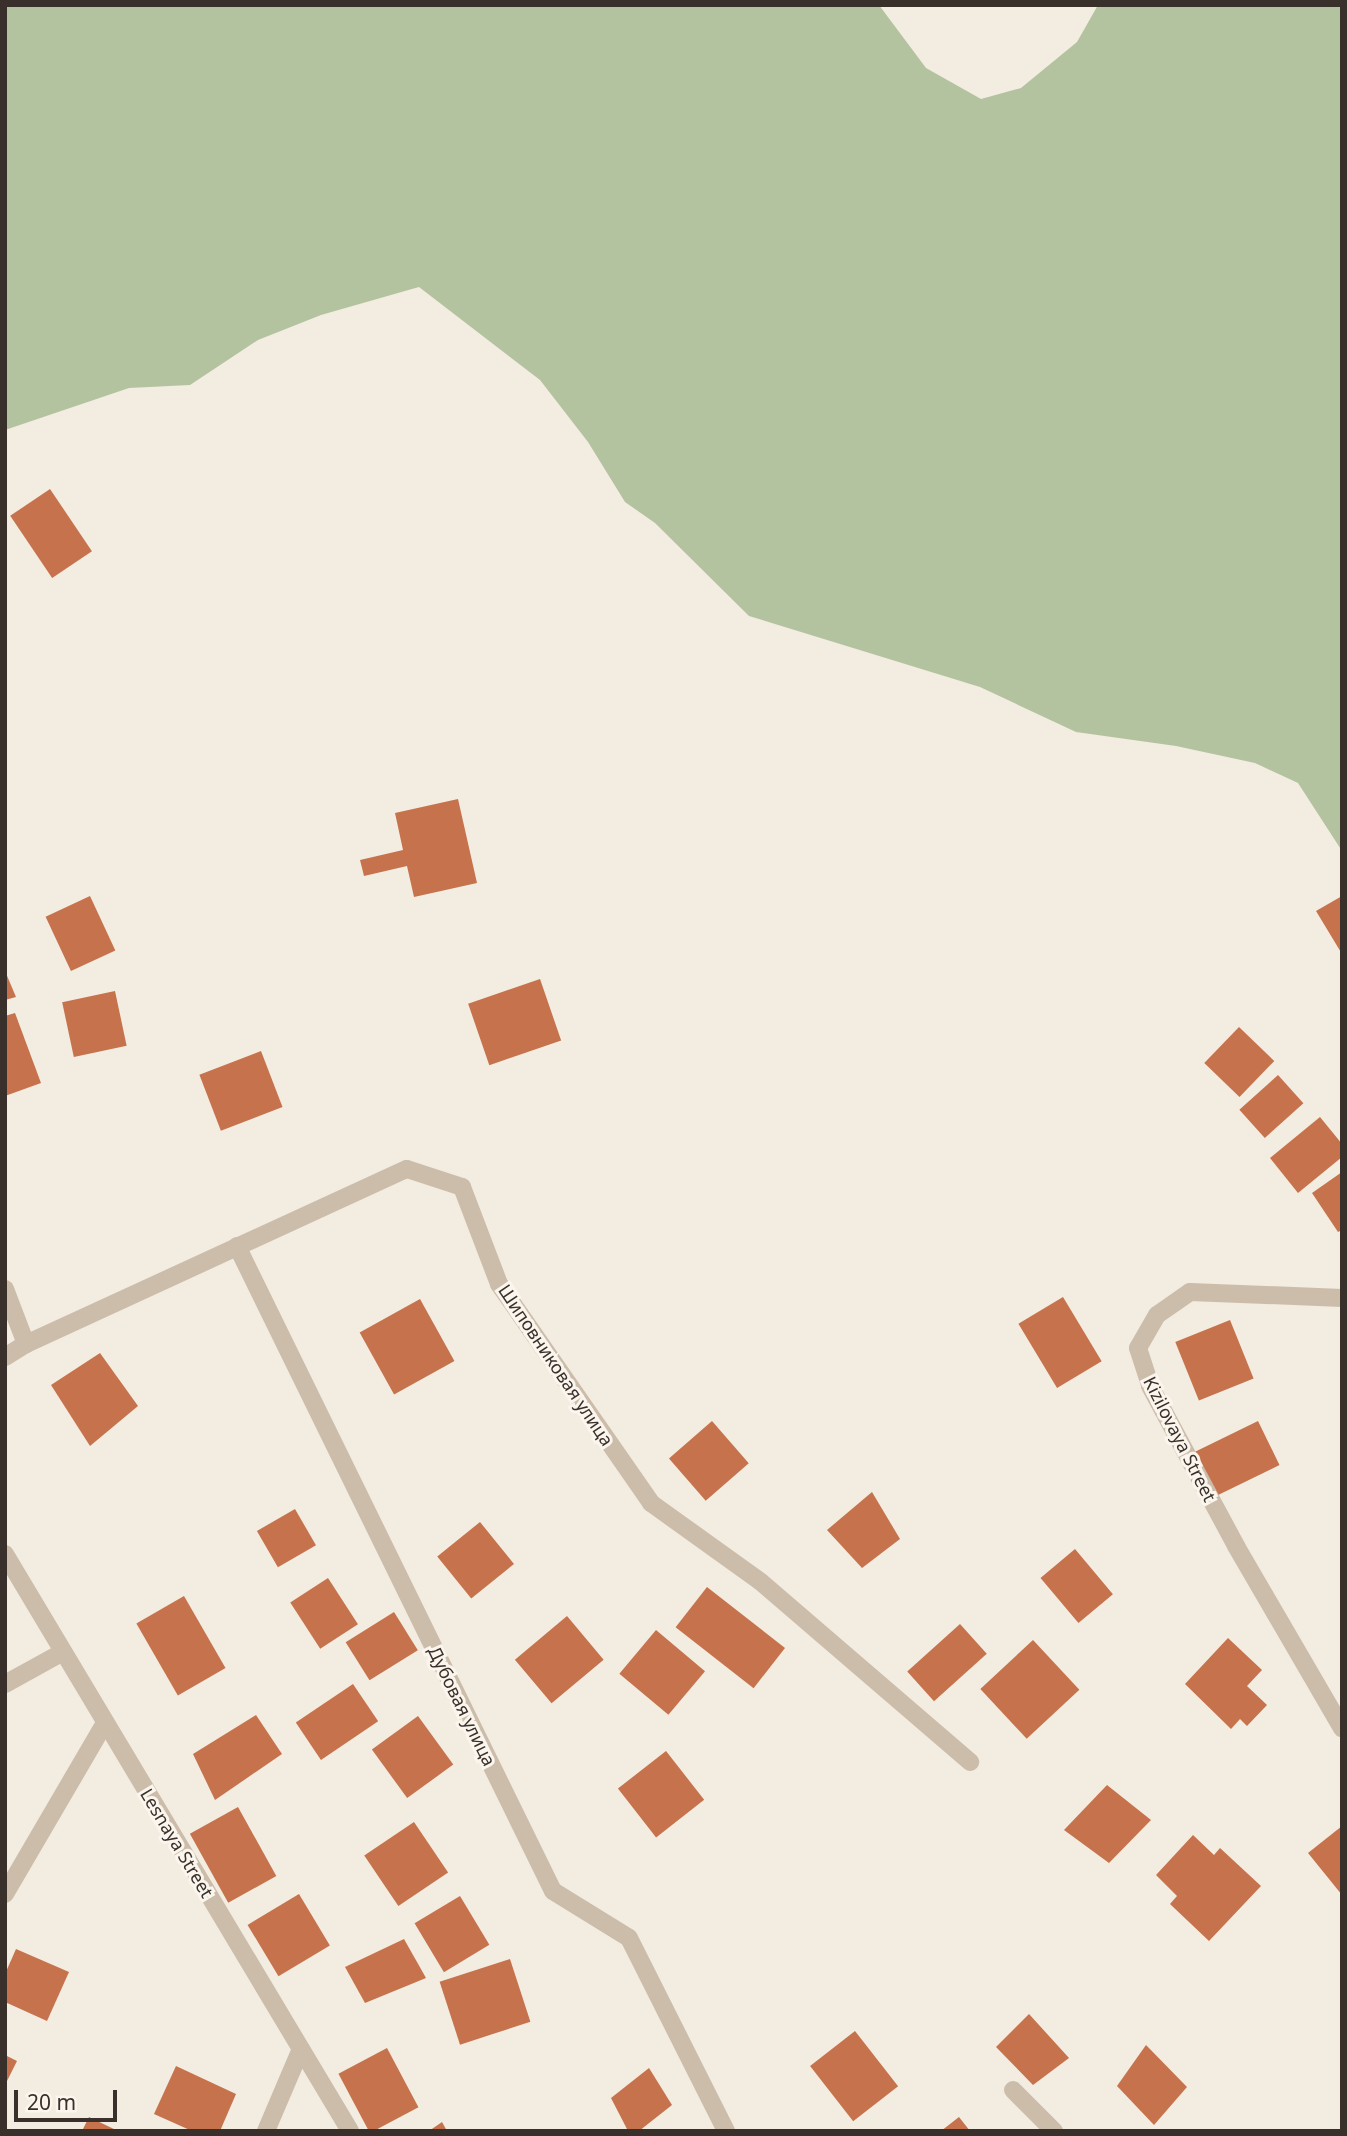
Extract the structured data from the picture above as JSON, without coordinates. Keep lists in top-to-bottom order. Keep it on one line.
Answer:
{"streets":{"street":["Шиповниковая улица","Kizilovaya Street","Дубовая улица","Lesnaya Street"]},"crossings":[["Шиповниковая улица","Дубовая улица"]],"scale_bar":"20 m"}
